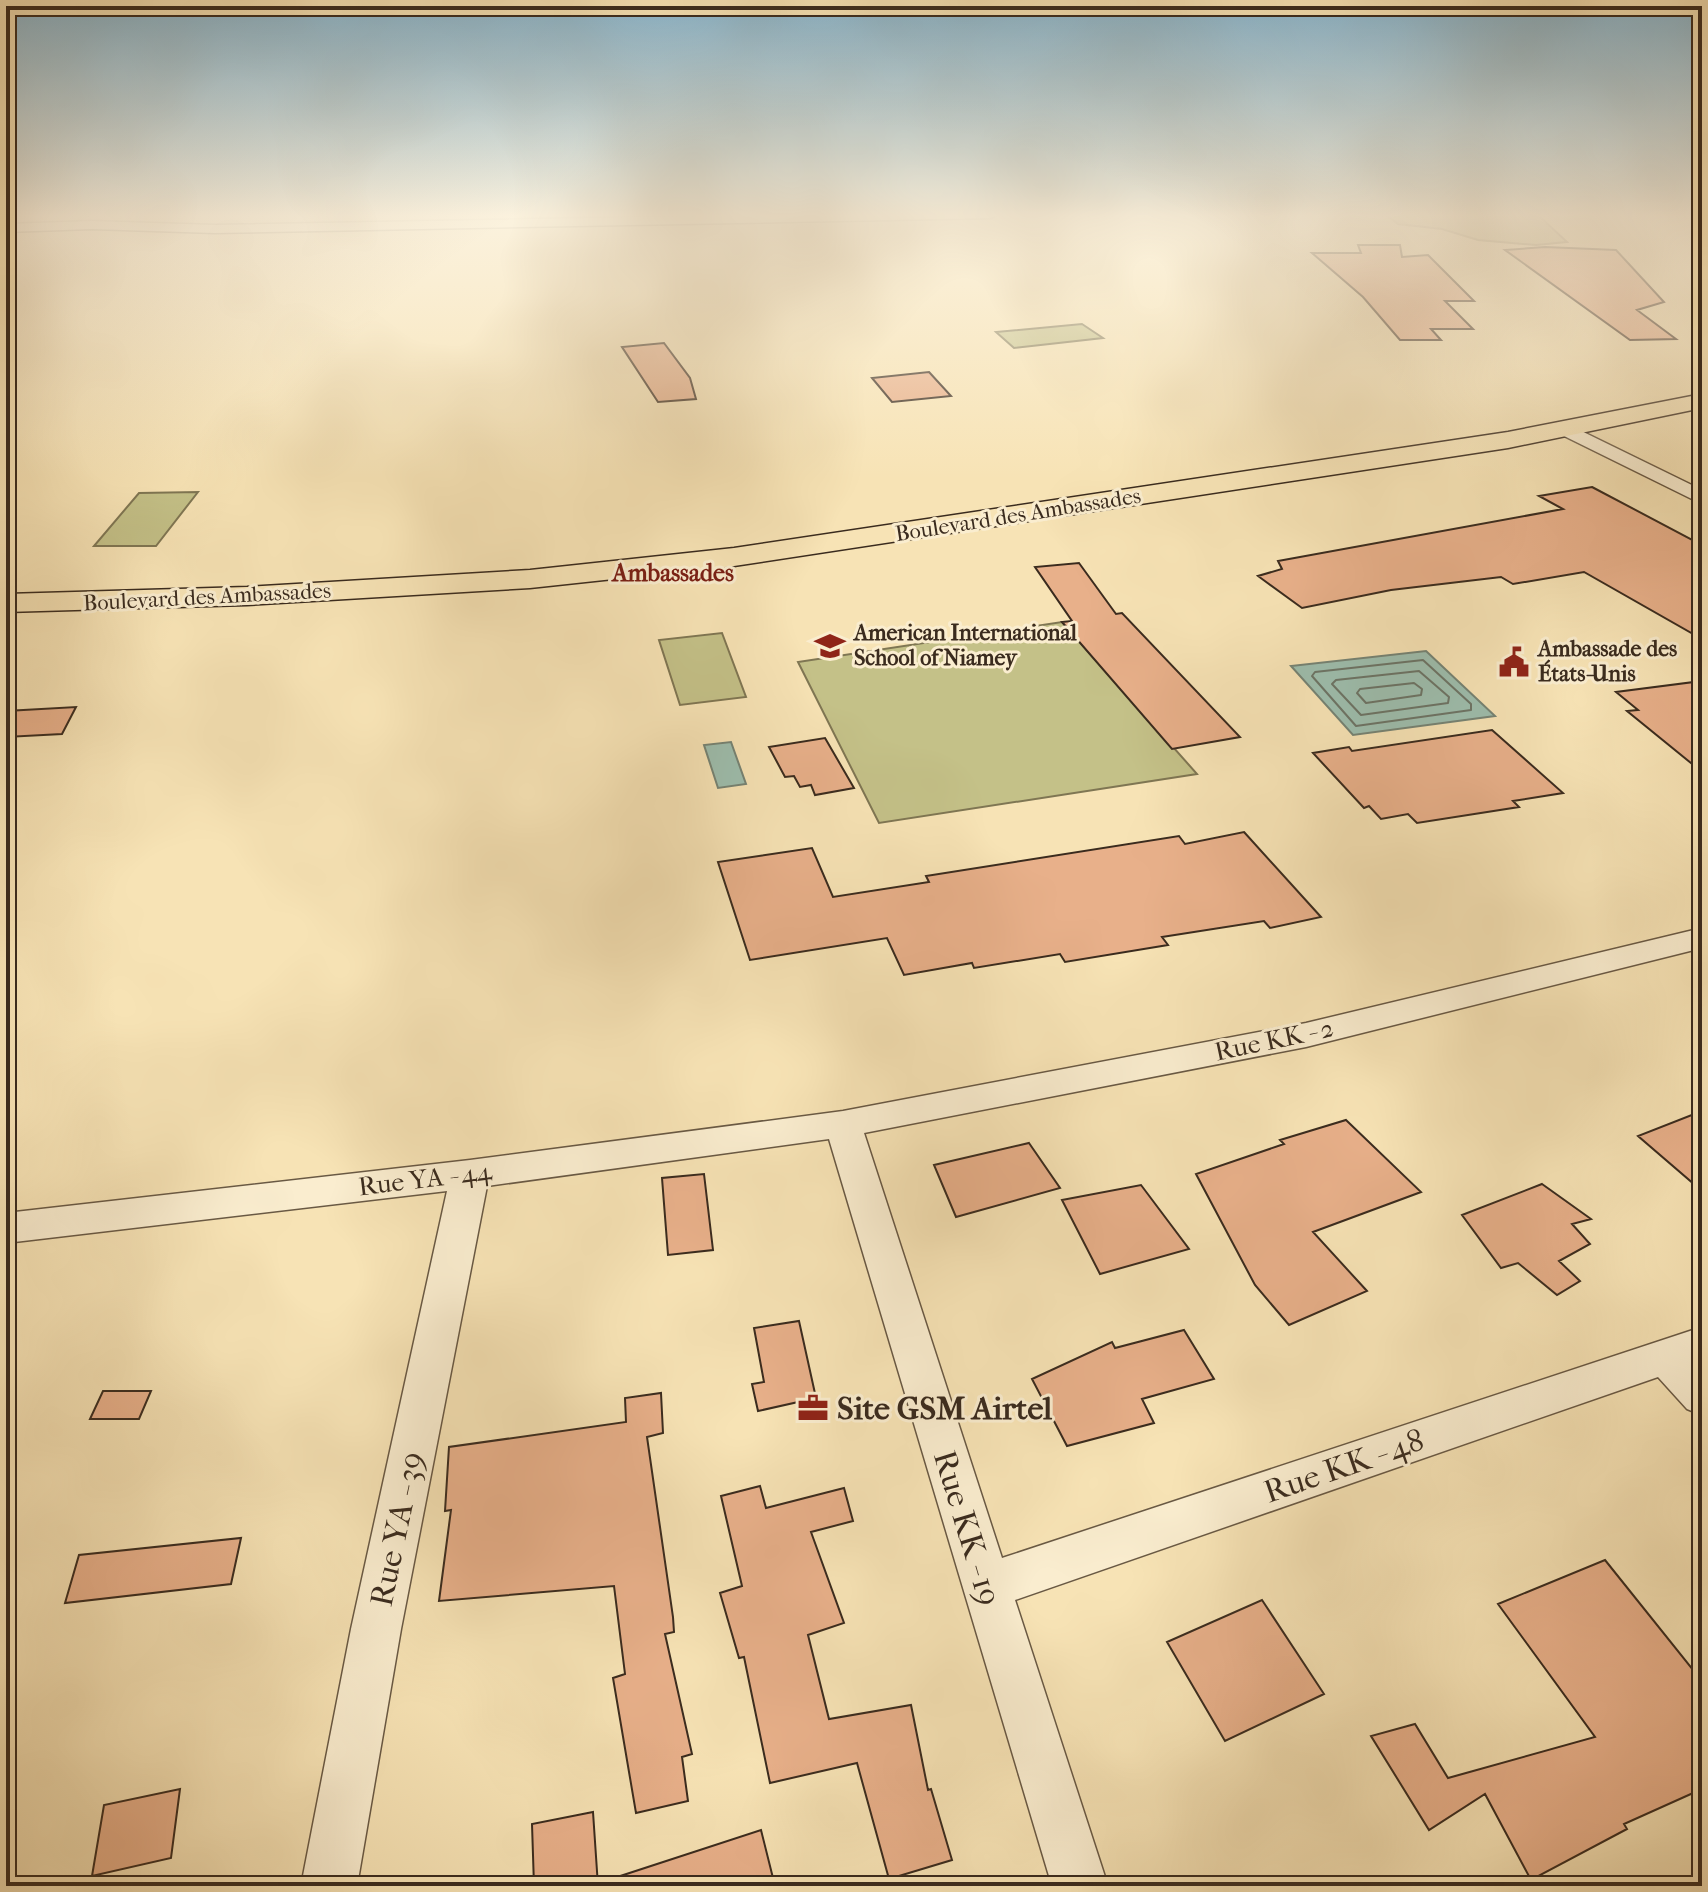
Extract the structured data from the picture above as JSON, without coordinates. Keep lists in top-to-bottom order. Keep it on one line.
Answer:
{"streets":{"main road":["Boulevard des Ambassades"],"street":["Rue KK - 2","Rue YA - 44","Rue KK - 48","Rue KK - 19","Rue YA - 39"]},"crossings":[["Rue KK - 2","Rue YA - 44"],["Rue KK - 2","Rue KK - 19"],["Rue YA - 44","Rue KK - 19"],["Rue YA - 44","Rue YA - 39"],["Rue KK - 48","Rue KK - 19"]],"districts":["Ambassades"],"places":{"school or university":["American International School of Niamey"],"public building":["Ambassade des États-Unis"],"office":["Site GSM Airtel"]}}
